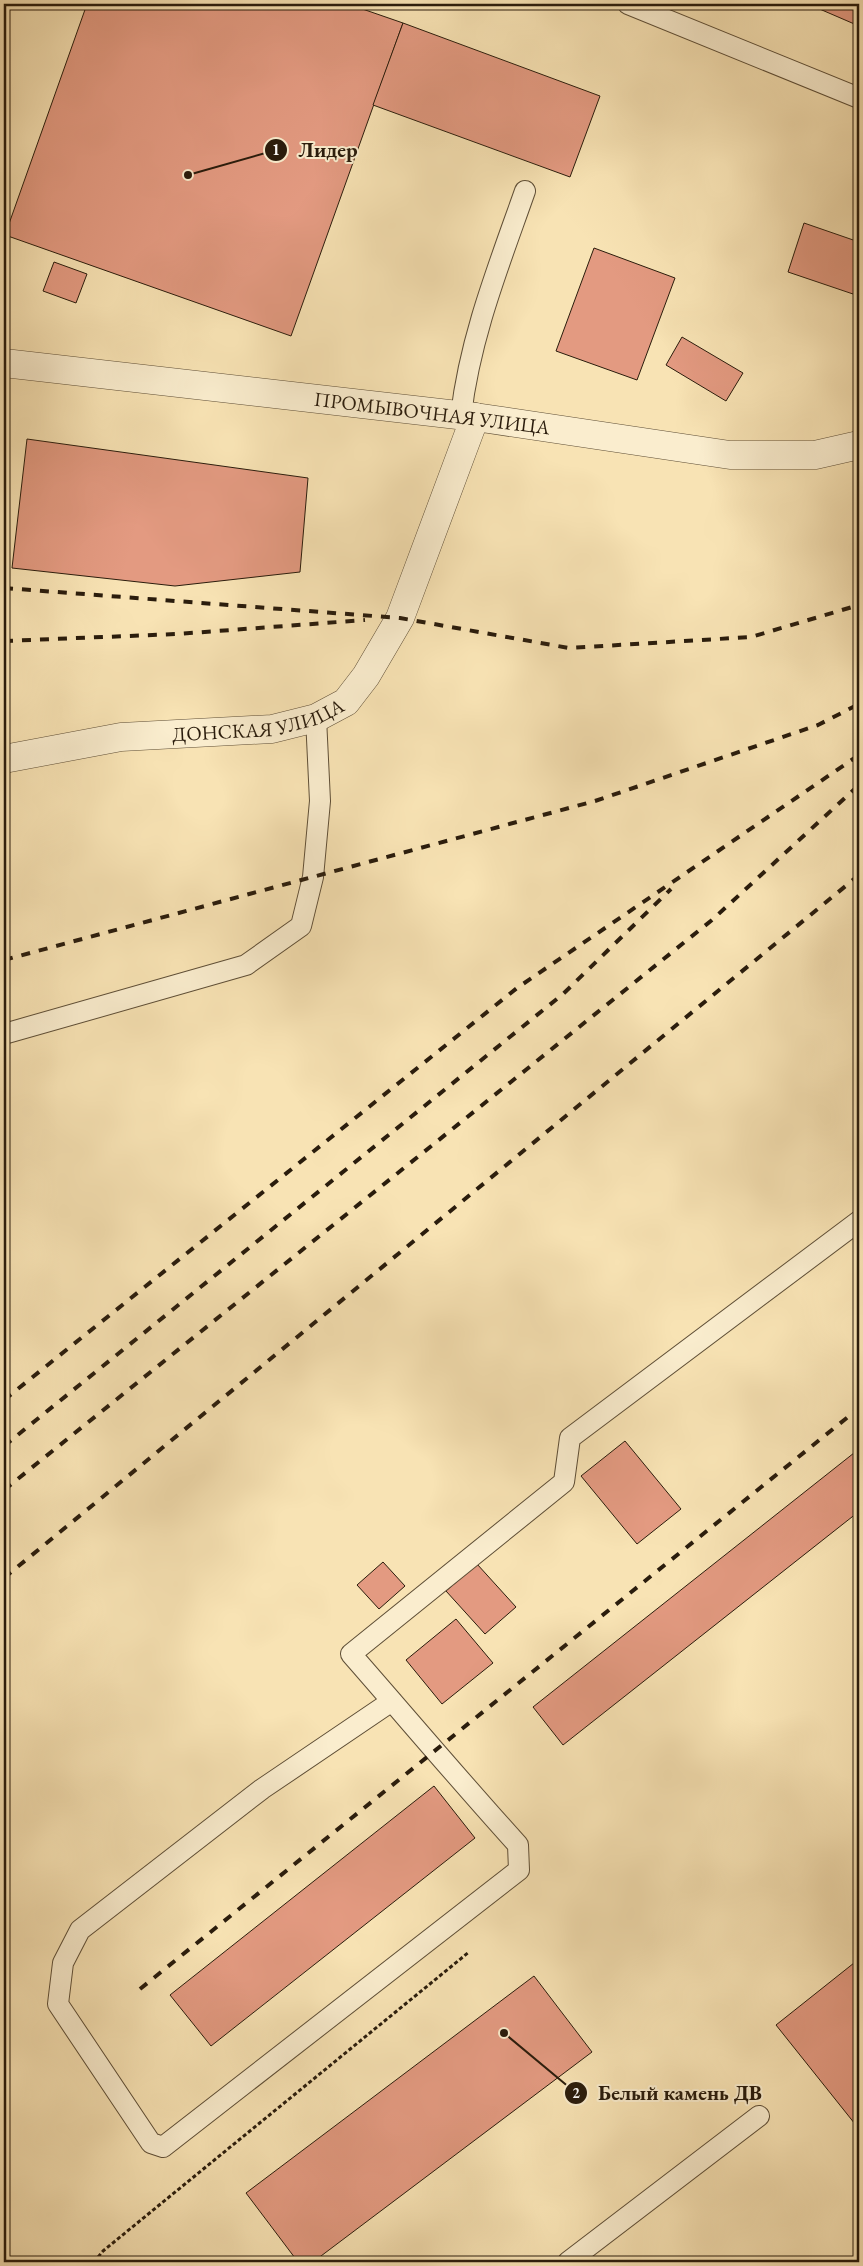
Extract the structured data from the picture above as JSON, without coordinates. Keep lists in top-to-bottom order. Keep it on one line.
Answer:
{"streets":{"street":["ПРОМЫВОЧНАЯ УЛИЦА","ДОНСКАЯ УЛИЦА"]},"crossings":[["ПРОМЫВОЧНАЯ УЛИЦА","ДОНСКАЯ УЛИЦА"]],"places":["Лидер","Белый камень ДВ"]}
